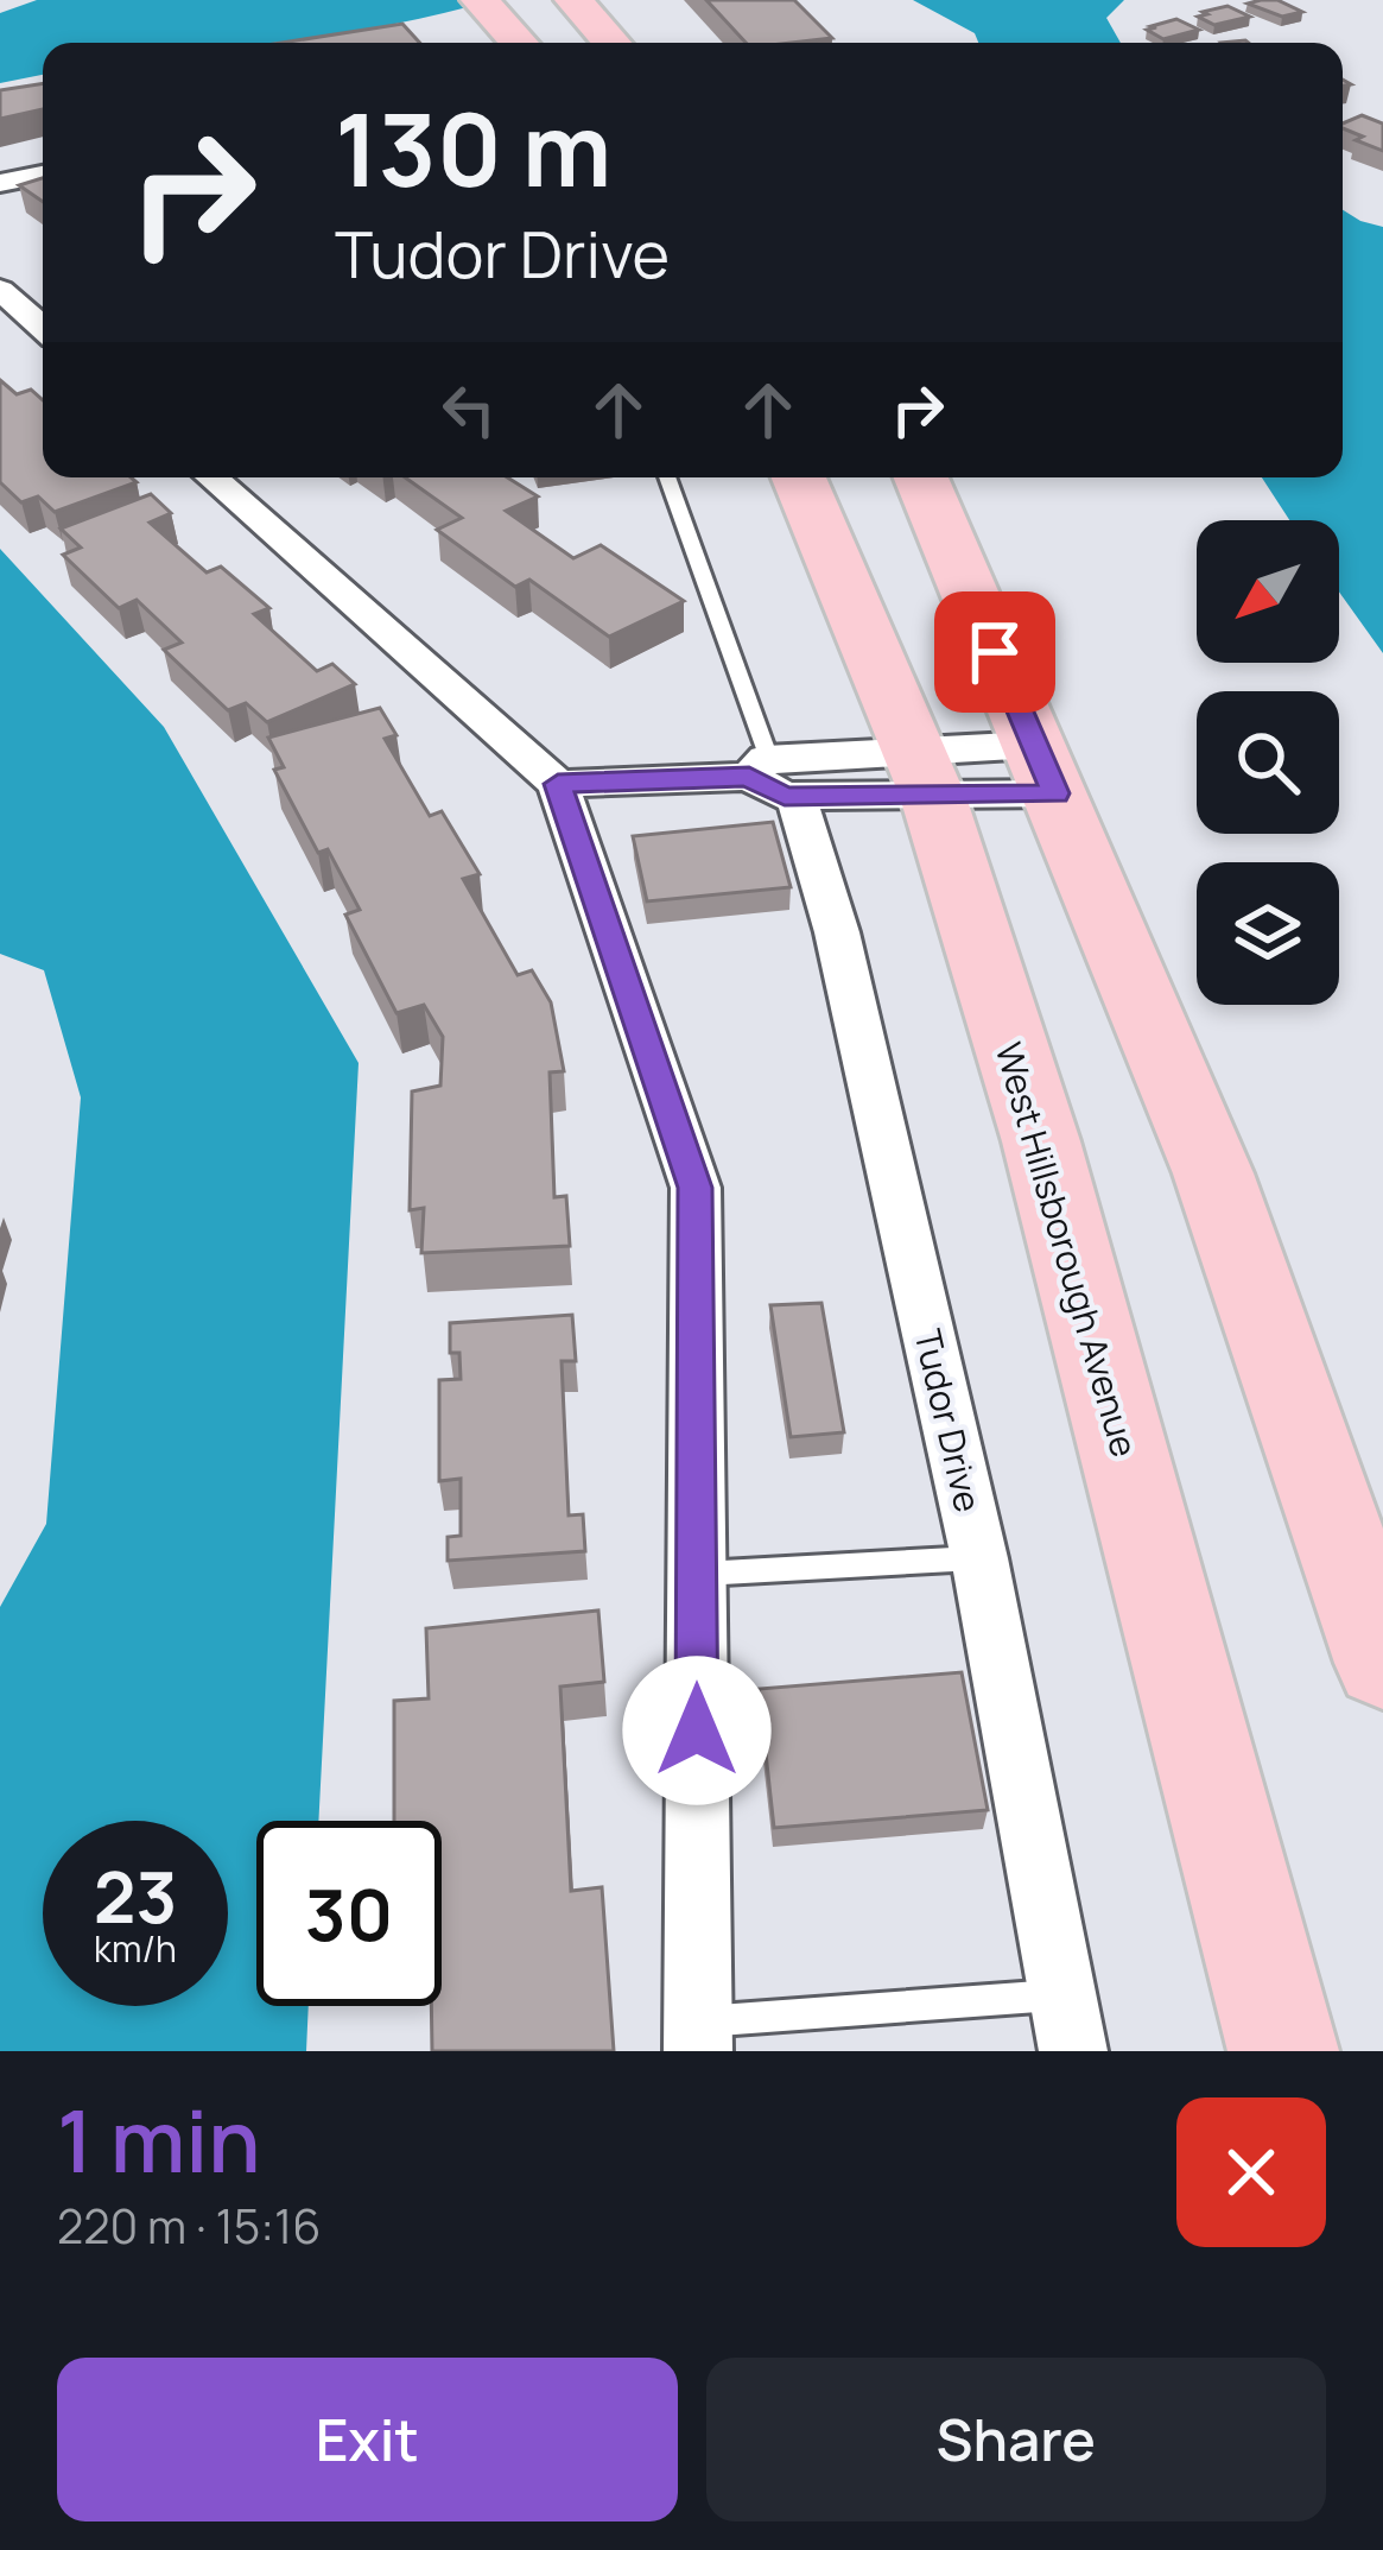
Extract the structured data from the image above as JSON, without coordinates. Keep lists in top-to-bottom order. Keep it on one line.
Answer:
{"streets":{"main road":["West Hillsborough Avenue"],"street":["Tudor Drive"]},"north":"bottom left","page":{"turn":["130 m","Tudor Drive"],"speed":"23 km/h","limit":"30","heading":["1 min","220 m · 15:16"],"buttons":["Exit","Share"]}}
